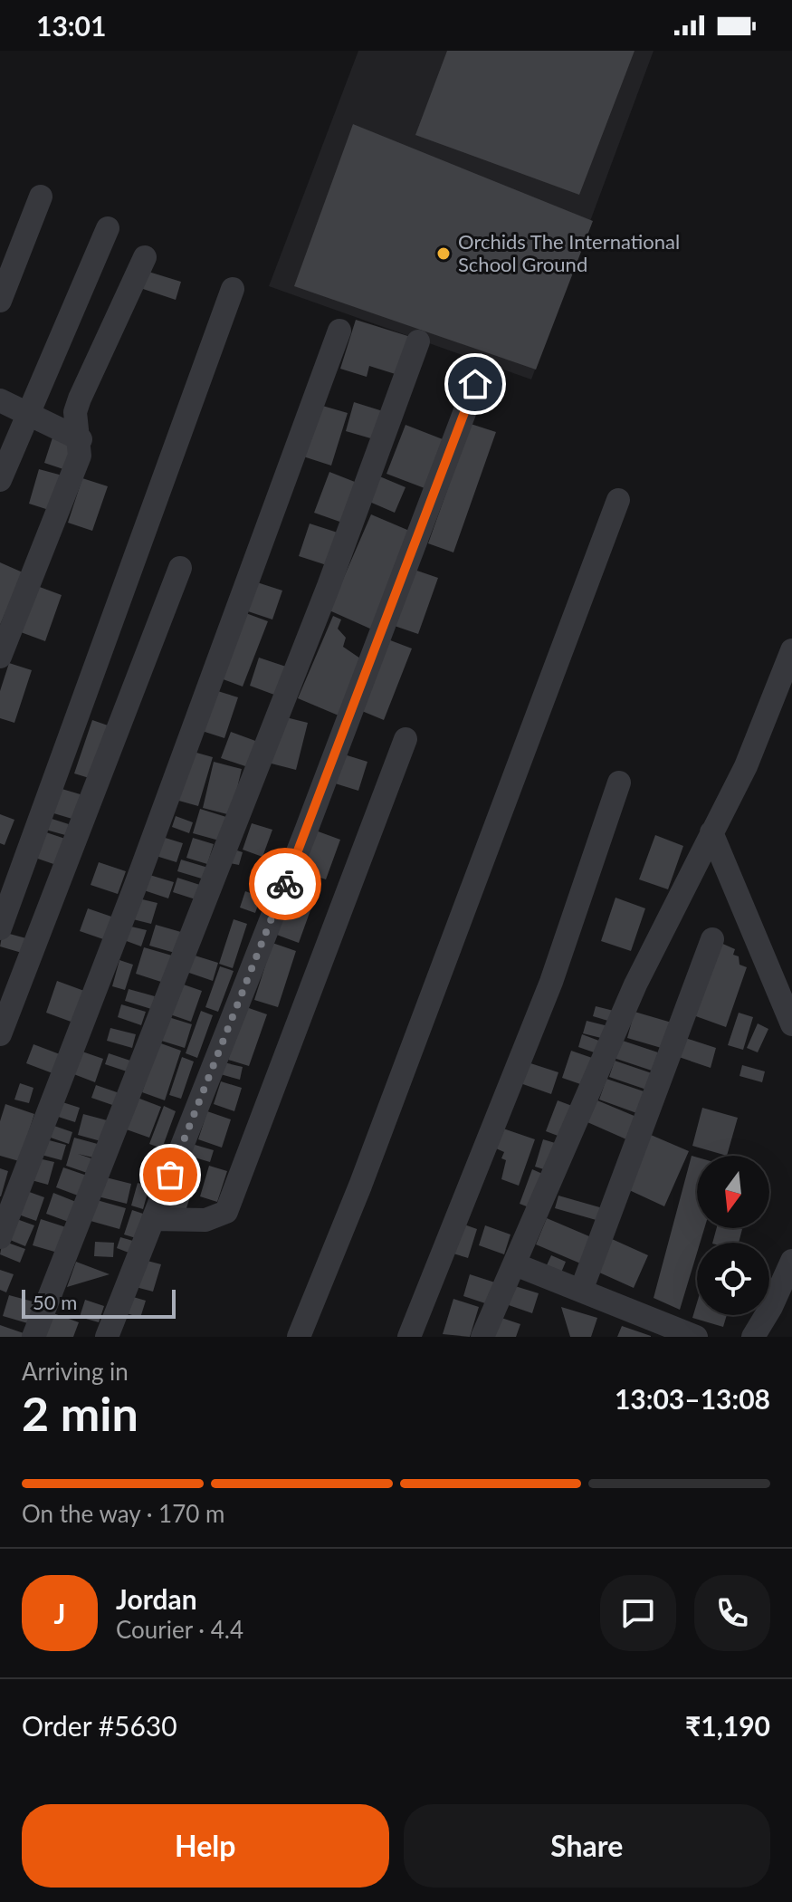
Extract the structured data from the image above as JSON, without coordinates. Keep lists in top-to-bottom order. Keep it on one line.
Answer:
{"places":["Orchids The International School Ground"],"scale_bar":"50 m","north":"bottom","page":{"status":"13:01","scale":"50 m","heading":["2 min","Arriving in","13:03–13:08"],"panel":["Jordan","Courier · 4.4","Order #5630","₹1,190"],"bar":"On the way · 170 m","round":"J","buttons":["Help","Share"]}}
